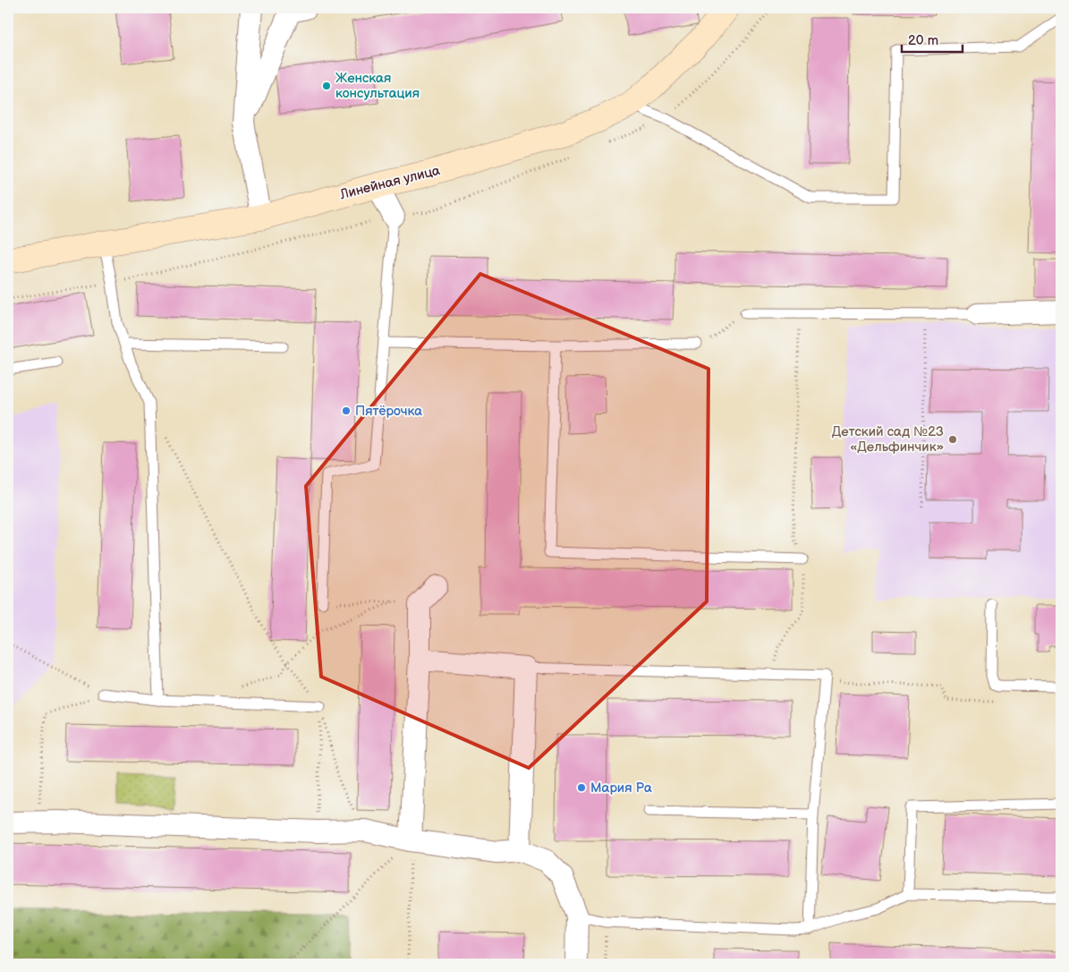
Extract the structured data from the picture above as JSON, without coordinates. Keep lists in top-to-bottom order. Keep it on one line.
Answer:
{"streets":{"main road":["Линейная улица"]},"places":["Женская консультация","Пятёрочка","Детский сад №23 «Дельфинчик»","Мария Ра"],"scale_bar":"20 m"}
